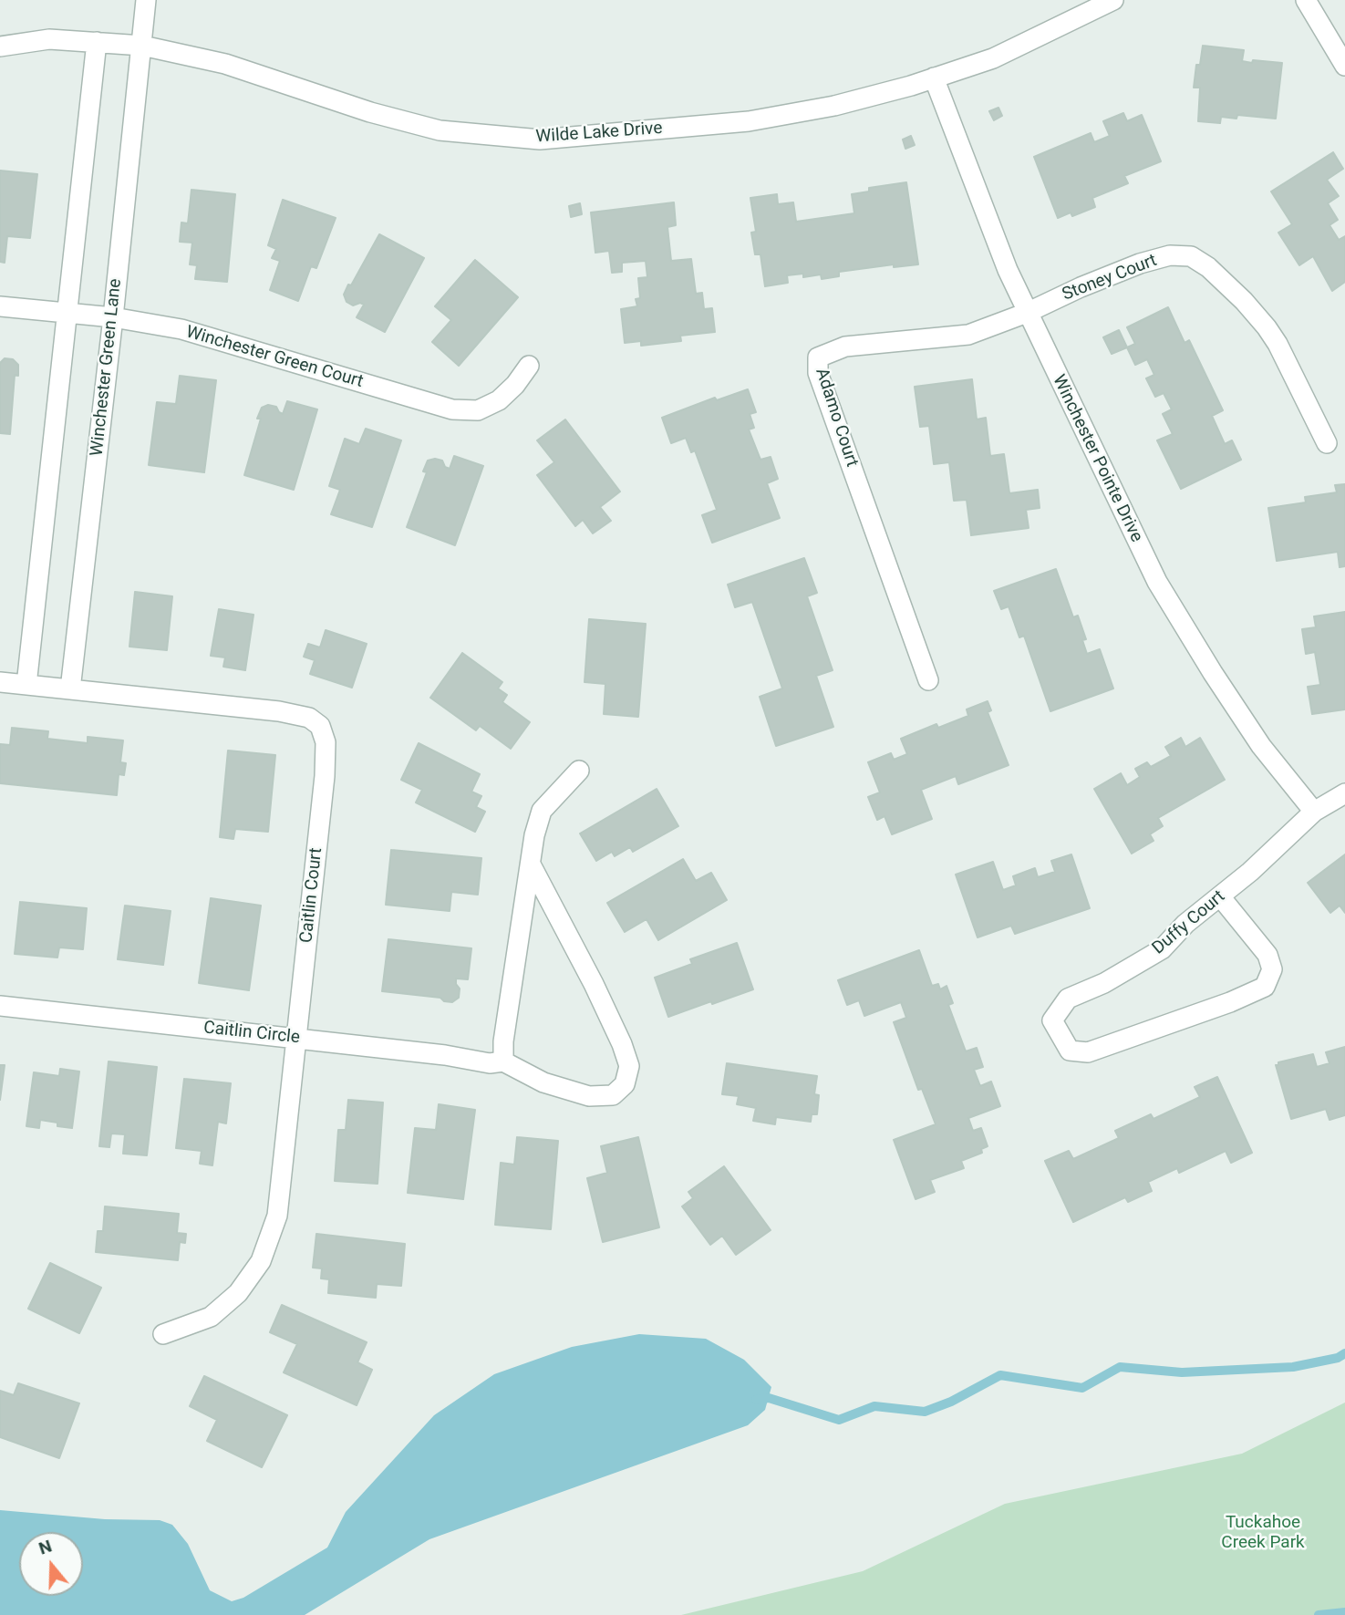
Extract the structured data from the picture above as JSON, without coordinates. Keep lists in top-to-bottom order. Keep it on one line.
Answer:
{"streets":{"street":["Wilde Lake Drive","Stoney Court","Winchester Green Court","Winchester Green Lane","Adamo Court","Winchester Pointe Drive","Caitlin Court","Duffy Court","Caitlin Circle"]},"crossings":[["Wilde Lake Drive","Winchester Green Lane"],["Wilde Lake Drive","Winchester Pointe Drive"],["Stoney Court","Adamo Court"],["Stoney Court","Winchester Pointe Drive"],["Winchester Green Court","Winchester Green Lane"],["Winchester Green Lane","Caitlin Court"],["Adamo Court","Winchester Pointe Drive"],["Winchester Pointe Drive","Duffy Court"],["Caitlin Court","Caitlin Circle"]],"parks":["Tuckahoe Creek Park"],"north":"top"}
